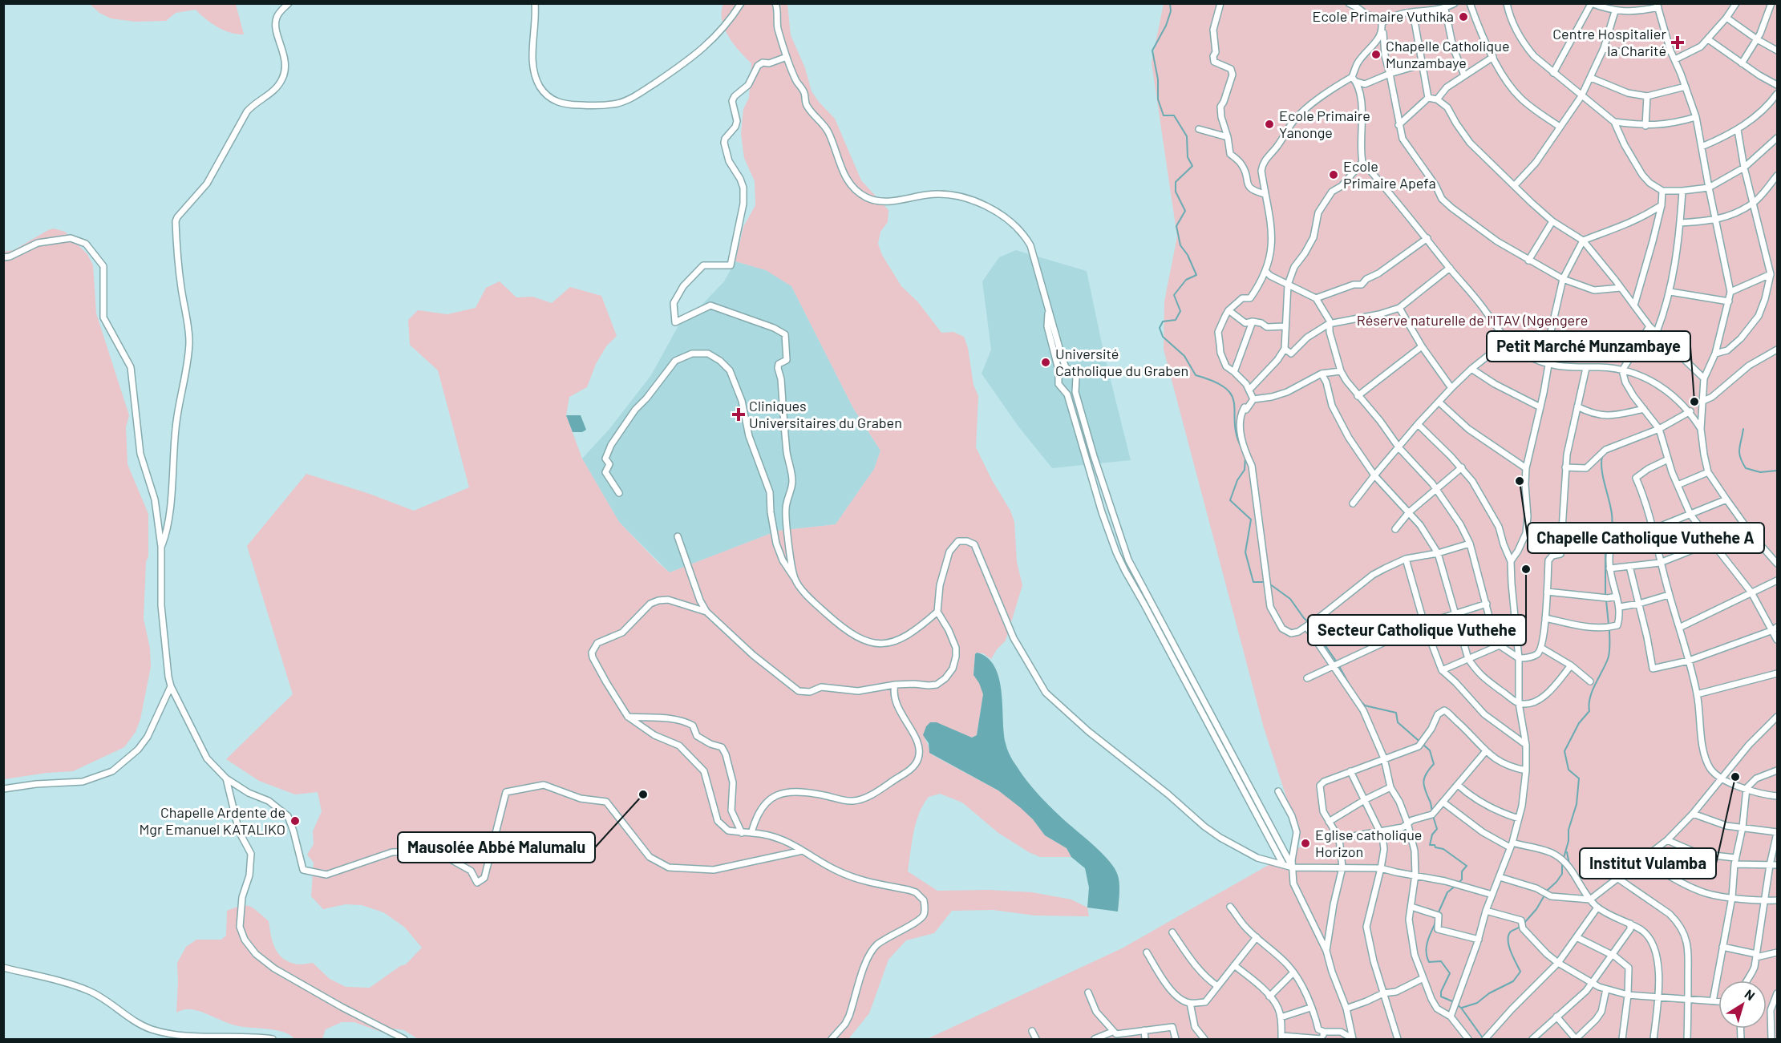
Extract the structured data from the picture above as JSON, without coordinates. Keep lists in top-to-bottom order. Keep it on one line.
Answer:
{"parks":["Réserve naturelle de l'ITAV (Ngengere"],"places":{"other":["Ecole Primaire Vuthika","Chapelle Catholique Munzambaye","Ecole Primaire Yanonge","Ecole Primaire Apefa","Université Catholique du Graben","Petit Marché Munzambaye","Chapelle Catholique Vuthehe A","Secteur Catholique Vuthehe","Institut Vulamba","Mausolée Abbé Malumalu","Chapelle Ardente de Mgr Emanuel KATALIKO","Eglise catholique Horizon"],"health":["Centre Hospitalier la Charité","Cliniques Universitaires du Graben"]},"north":"top right"}
